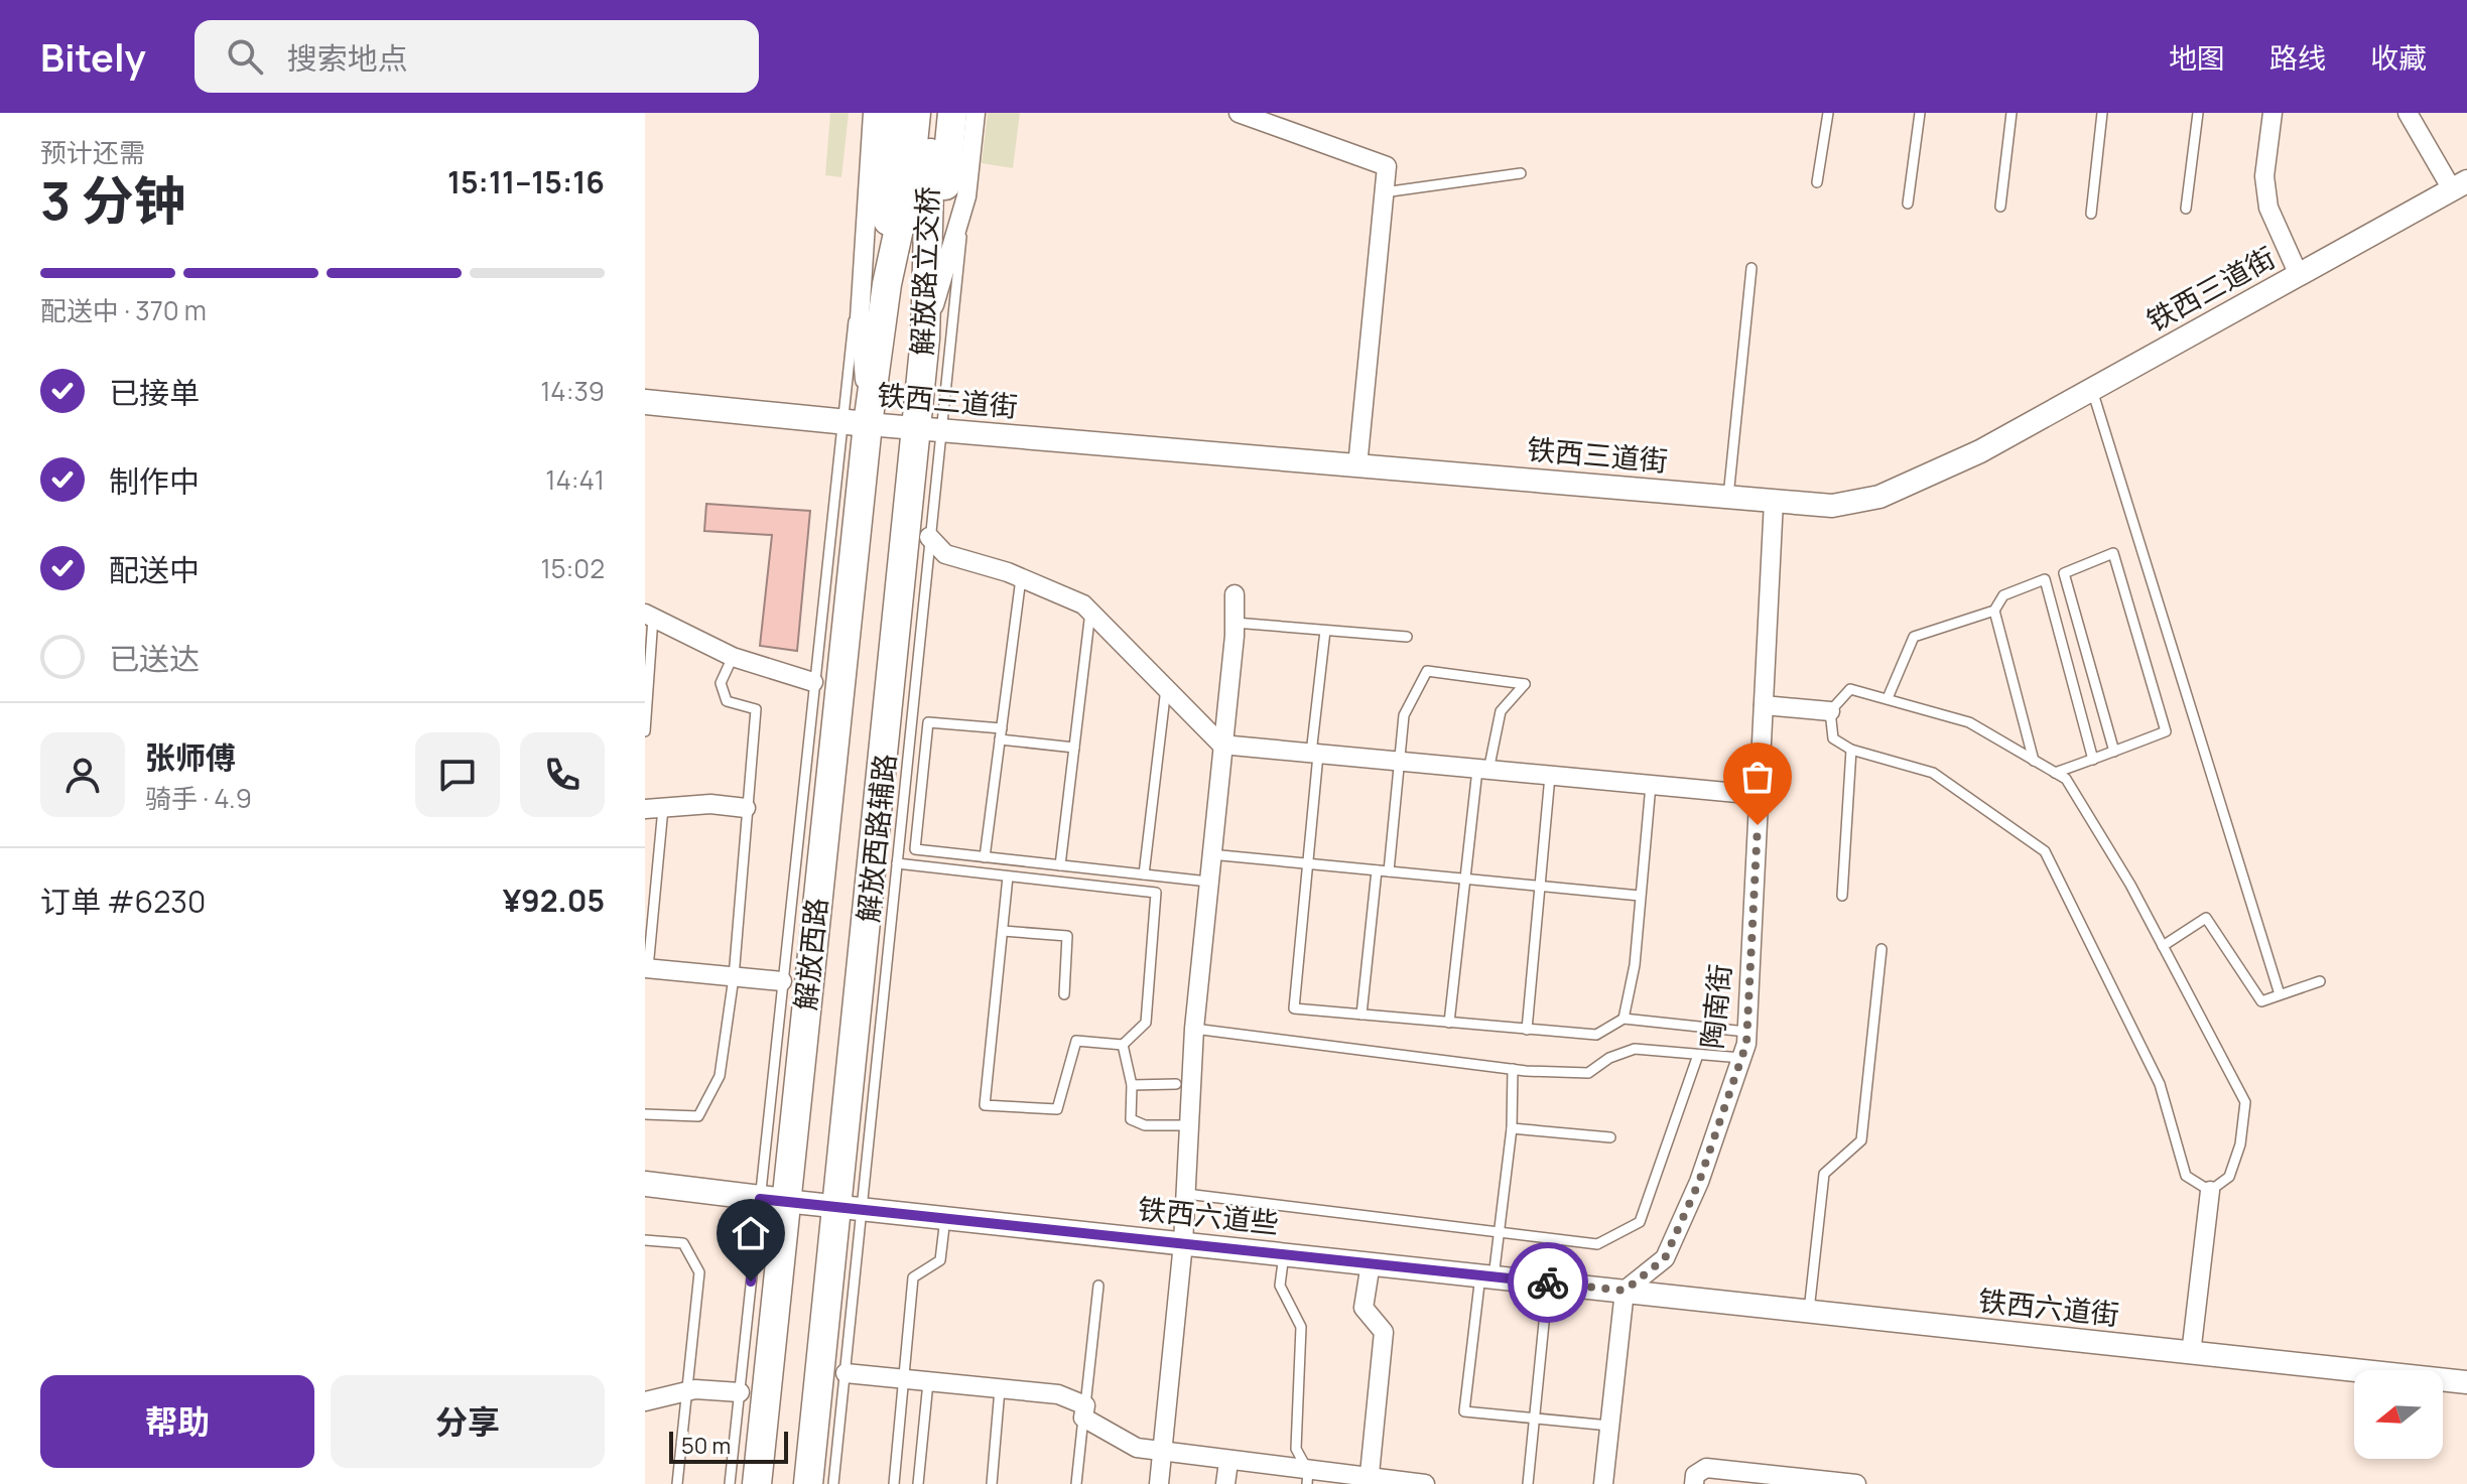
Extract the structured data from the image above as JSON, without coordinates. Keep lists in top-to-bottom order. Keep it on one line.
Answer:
{"streets":{"highway":["解放路立交桥","解放西路"],"main road":["铁西三道街"],"street":["陶南街","铁西六道些","铁西六道街"],"lane":["解放西路辅路"]},"crossings":[["解放路立交桥","铁西三道街"],["解放路立交桥","解放西路辅路"],["解放路立交桥","解放西路"],["铁西三道街","解放西路辅路"],["铁西三道街","解放西路"],["铁西三道街","陶南街"],["解放西路辅路","解放西路"],["解放西路辅路","铁西六道些"],["解放西路","铁西六道些"],["陶南街","铁西六道些"],["陶南街","铁西六道街"],["铁西六道些","铁西六道街"]],"scale_bar":"50 m","north":"left","page":{"header":"Bitely","search":"搜索地点","nav":["地图","路线","收藏"],"heading":["3 分钟","预计还需","15:11–15:16"],"panel":["张师傅","骑手 · 4.9","订单 #6230","¥92.05"],"bar":"配送中 · 370 m","list":[["已接单","14:39"],["制作中","14:41"],["配送中","15:02"],"已送达"],"buttons":["帮助","分享"],"scale":"50 m"}}
